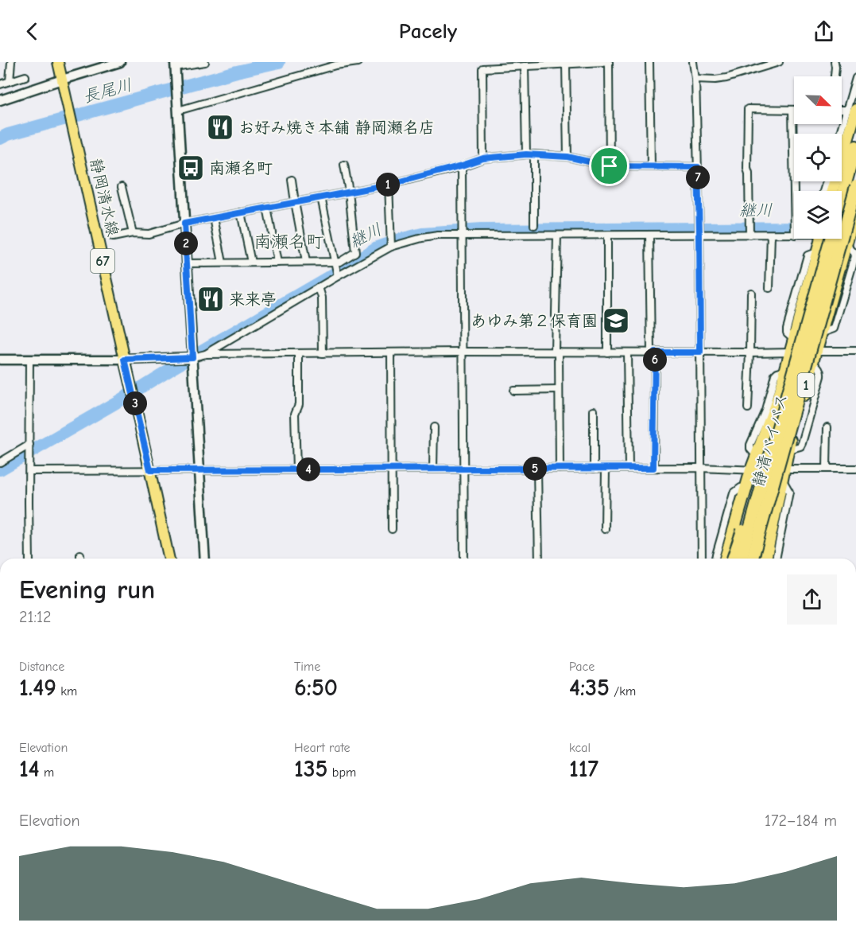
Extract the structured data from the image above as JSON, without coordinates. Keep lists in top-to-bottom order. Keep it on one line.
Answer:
{"streets":{"highway":["1","静清バイパス"],"main road":["静岡清水線","67"]},"crossings":[["1","静清バイパス"]],"districts":["南瀬名町"],"water":["長尾川","継川"],"places":{"restaurant":["お好み焼き本舗 静岡瀬名店","来来亭"],"bus stop":["南瀬名町"],"school or university":["あゆみ第２保育園"]},"north":"bottom right","page":{"header":"Pacely","pins":["7","1","2","6","3","5","4"],"heading":["Evening run","21:12"],"stats":[["Distance","1.49 km"],["Time","6:50"],["Pace","4:35 /km"],["Elevation","14 m"],["Heart rate","135 bpm"],["kcal","117"]],"chart":["Elevation","172–184 m"]}}
